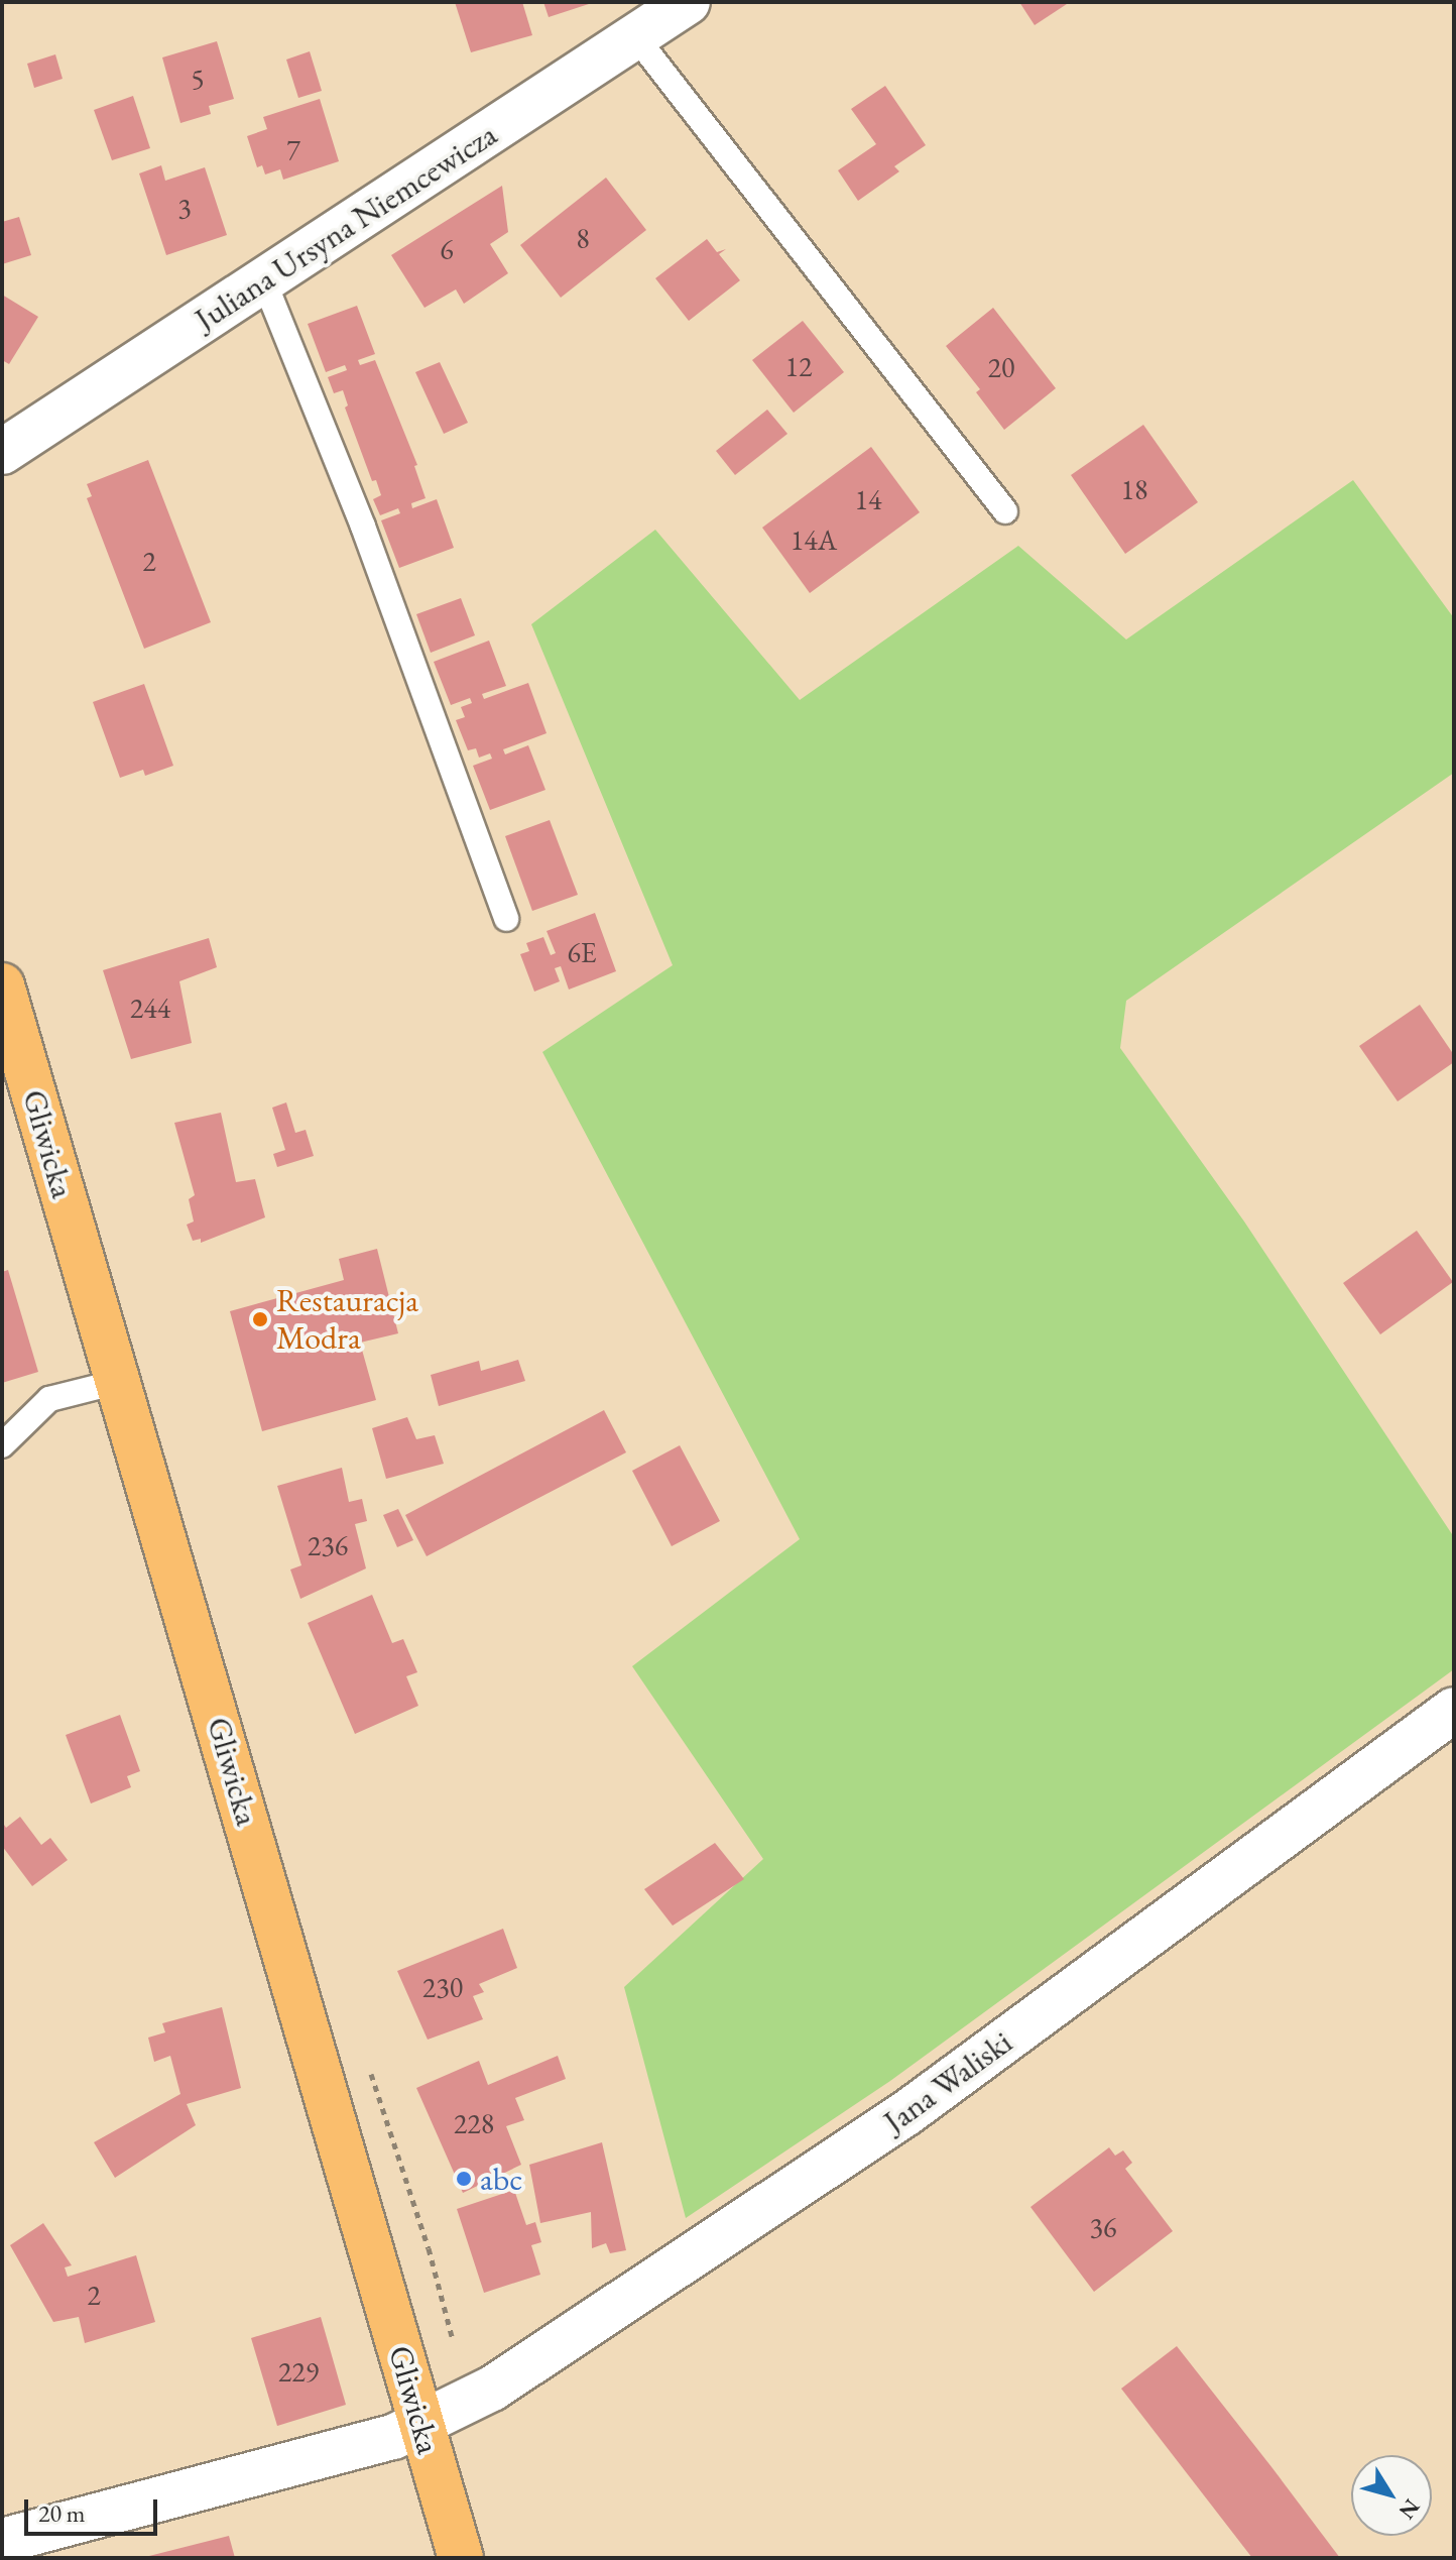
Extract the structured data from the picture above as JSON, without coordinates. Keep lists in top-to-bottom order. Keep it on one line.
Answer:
{"streets":{"main road":["Gliwicka"],"street":["Juliana Ursyna Niemcewicza","Jana Waliski"]},"crossings":[["Gliwicka","Jana Waliski"]],"places":["Restauracja Modra","abc"],"house_numbers":["5","7","3","8","6","12","20","18","14","14A","2","6E","244","236","230","228","36","2","229"],"scale_bar":"20 m","north":"bottom right"}
